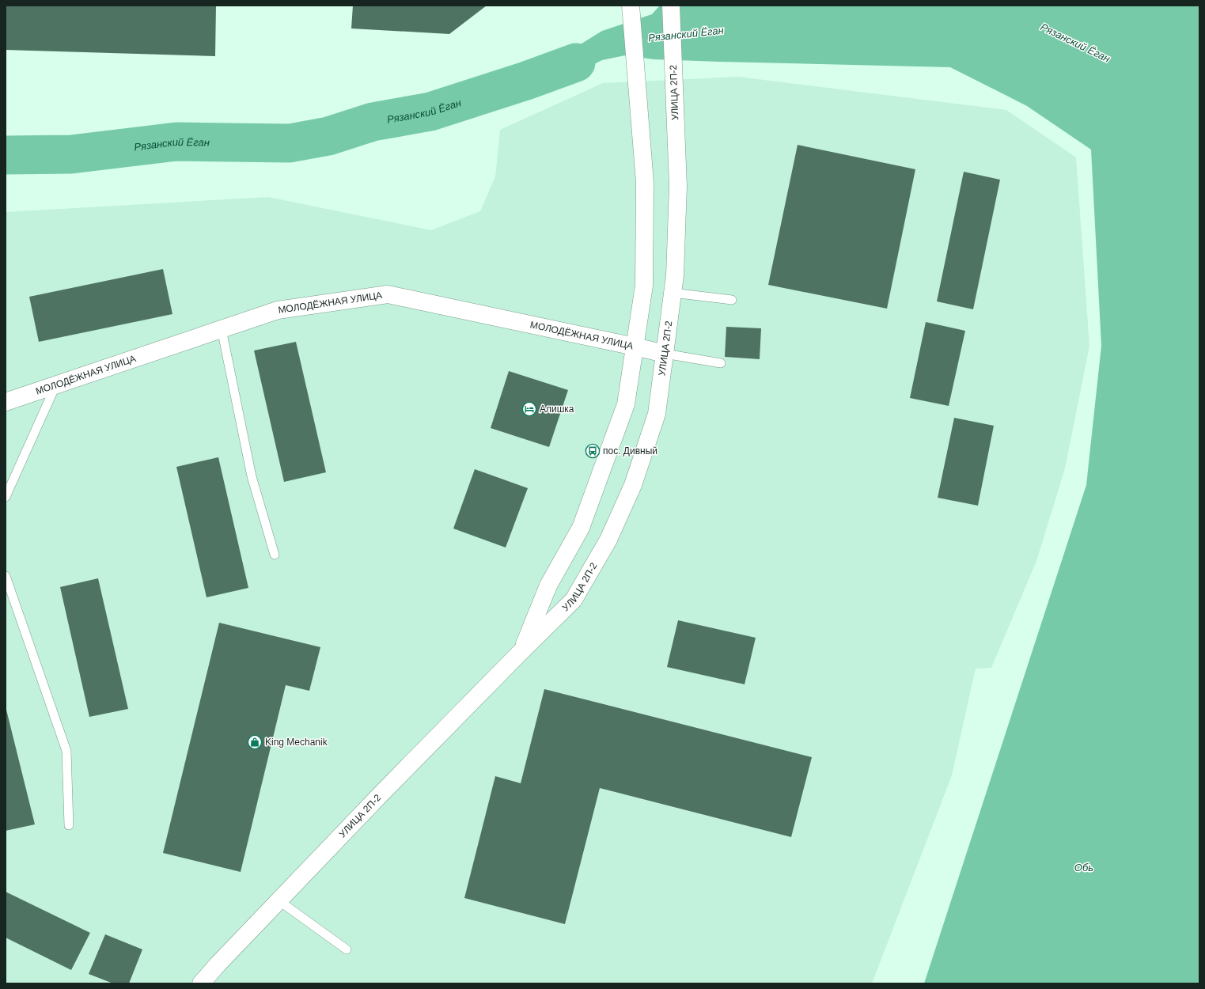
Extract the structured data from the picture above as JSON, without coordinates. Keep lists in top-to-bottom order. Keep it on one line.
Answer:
{"streets":{"main road":["УЛИЦА 2П-2","МОЛОДЁЖНАЯ УЛИЦА"]},"crossings":[["УЛИЦА 2П-2","МОЛОДЁЖНАЯ УЛИЦА"]],"water":["Рязанский Ёган","Обь"],"places":{"hotel":["Алишка"],"bus stop":["пос. Дивный"],"shop":["King Mechanik"]}}
